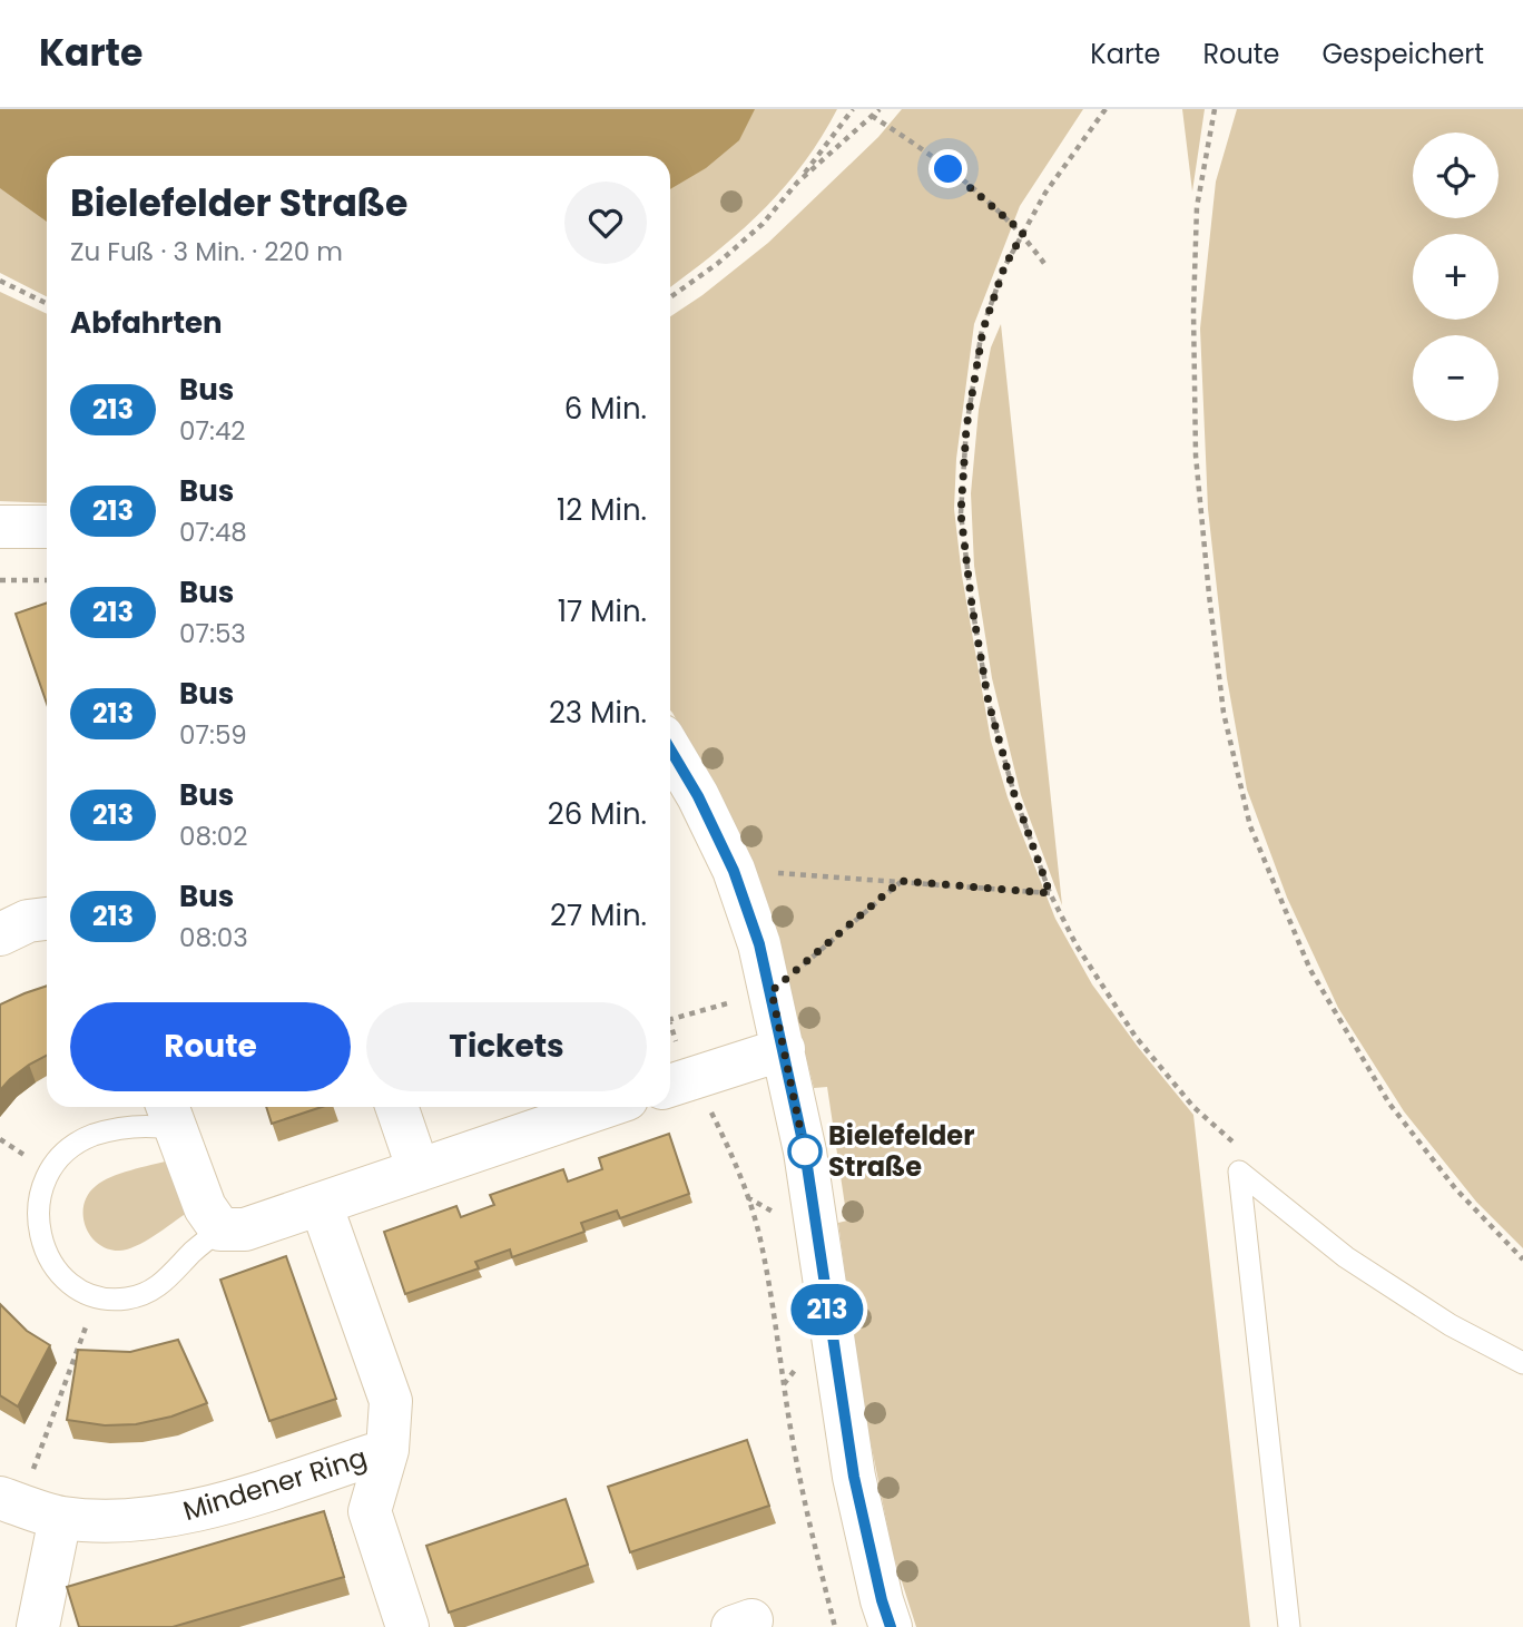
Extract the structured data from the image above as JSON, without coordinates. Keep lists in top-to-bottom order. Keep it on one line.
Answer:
{"streets":{"street":["Mindener Ring"]},"places":["Bielefelder Straße"],"lines":["bus line 213"],"page":{"header":"Karte","nav":["Karte","Route","Gespeichert"],"on_map":"213","map_buttons":["+","−"],"heading":[["Bielefelder Straße","Zu Fuß · 3 Min. · 220 m"],"Abfahrten"],"list":[{"mark":"213","name":"Bus","note":"07:42","value":"6 Min."},{"mark":"213","name":"Bus","note":"07:48","value":"12 Min."},{"mark":"213","name":"Bus","note":"07:53","value":"17 Min."},{"mark":"213","name":"Bus","note":"07:59","value":"23 Min."},{"mark":"213","name":"Bus","note":"08:02","value":"26 Min."},{"mark":"213","name":"Bus","note":"08:03","value":"27 Min."}],"buttons":["Route","Tickets"]}}
